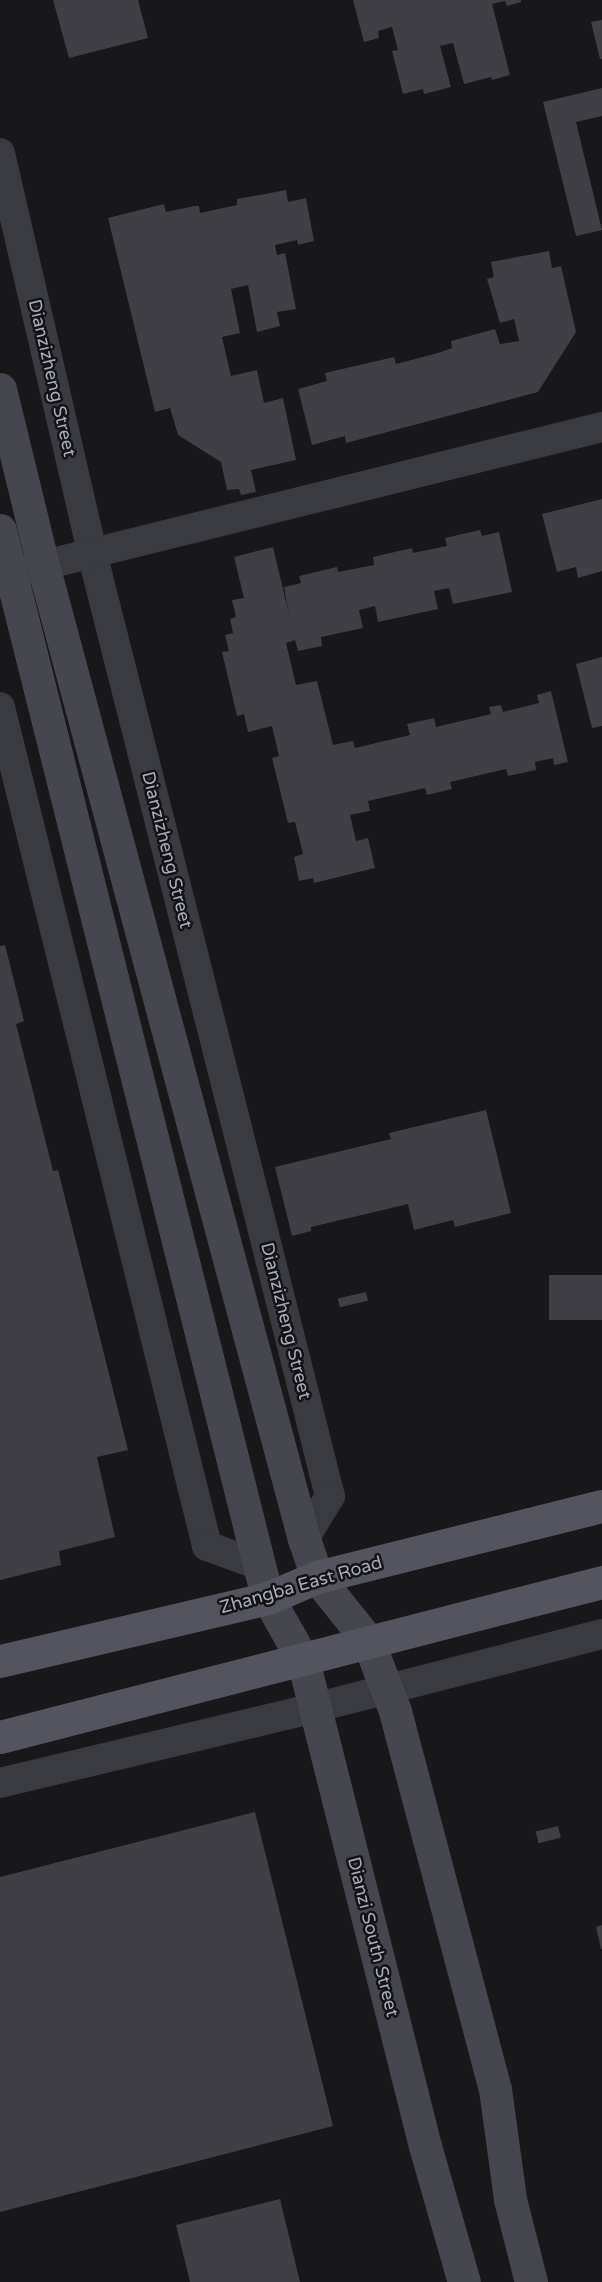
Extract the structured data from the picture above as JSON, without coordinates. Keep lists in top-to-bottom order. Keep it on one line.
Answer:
{"streets":{"main road":["Dianzizheng Street","Zhangba East Road","Dianzi South Street"]},"crossings":[["Dianzizheng Street","Zhangba East Road"],["Zhangba East Road","Dianzi South Street"]]}
